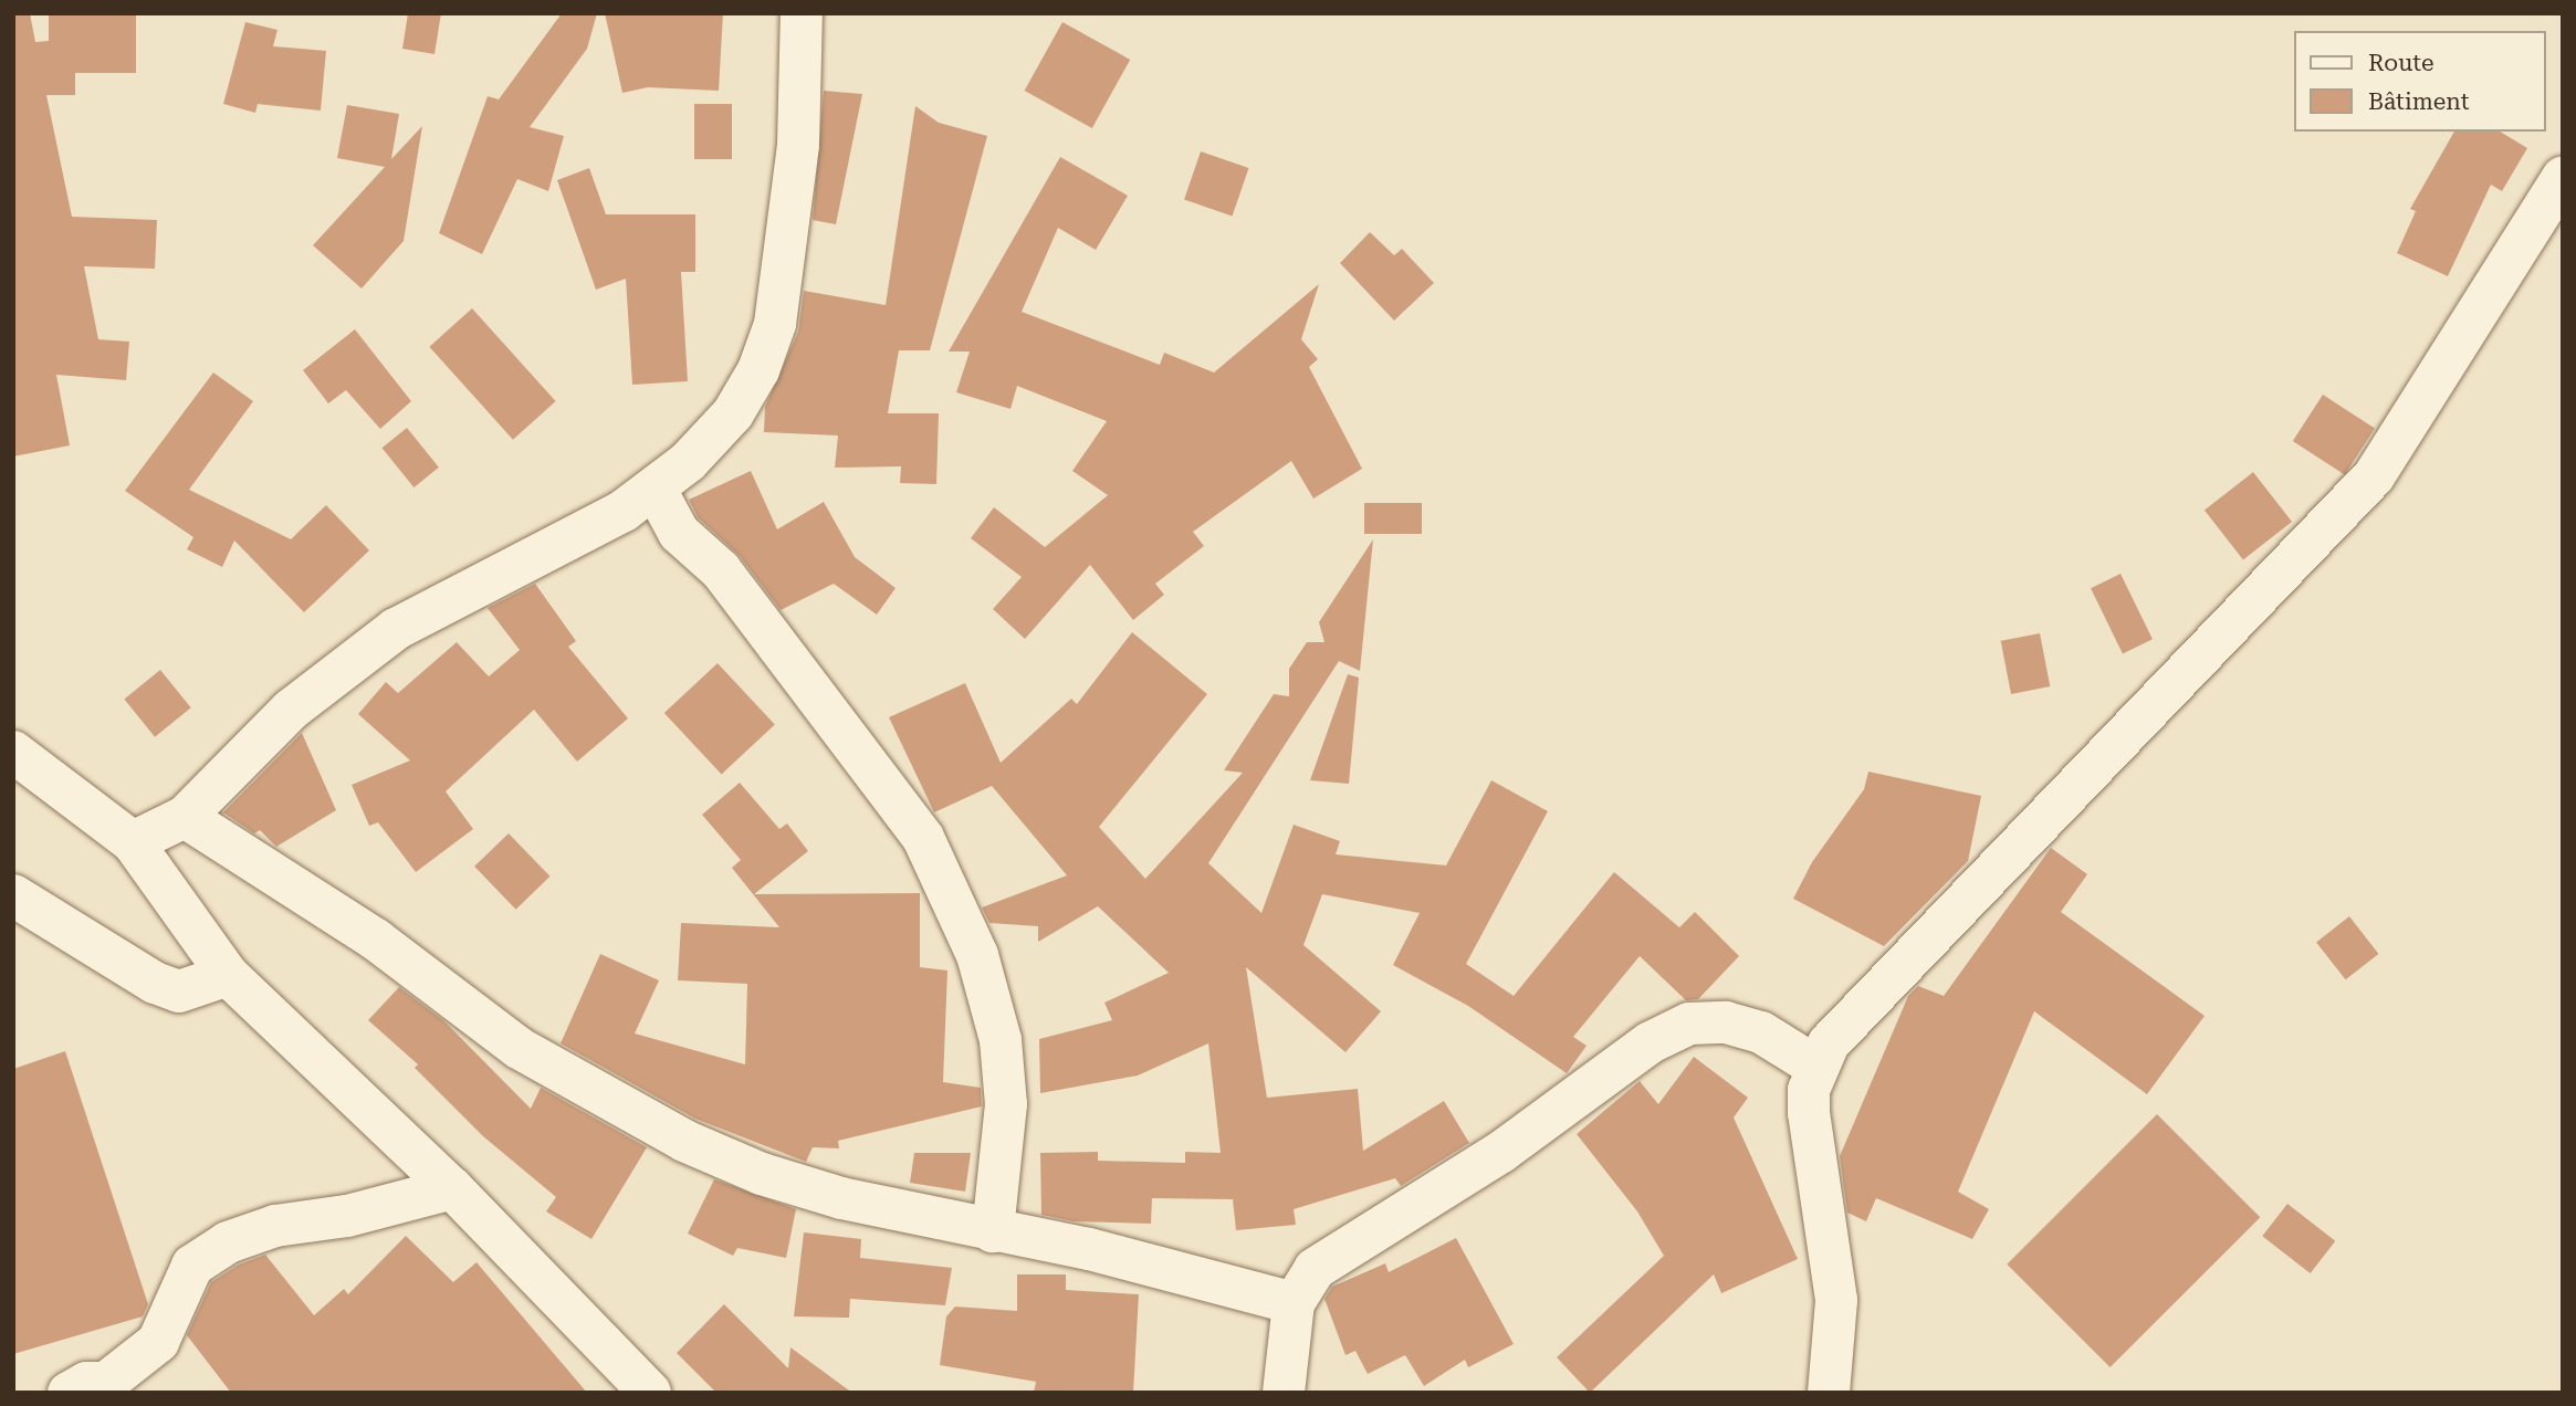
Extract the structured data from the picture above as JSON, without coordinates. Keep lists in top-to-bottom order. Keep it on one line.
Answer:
{"legend":["Route","Bâtiment"]}
